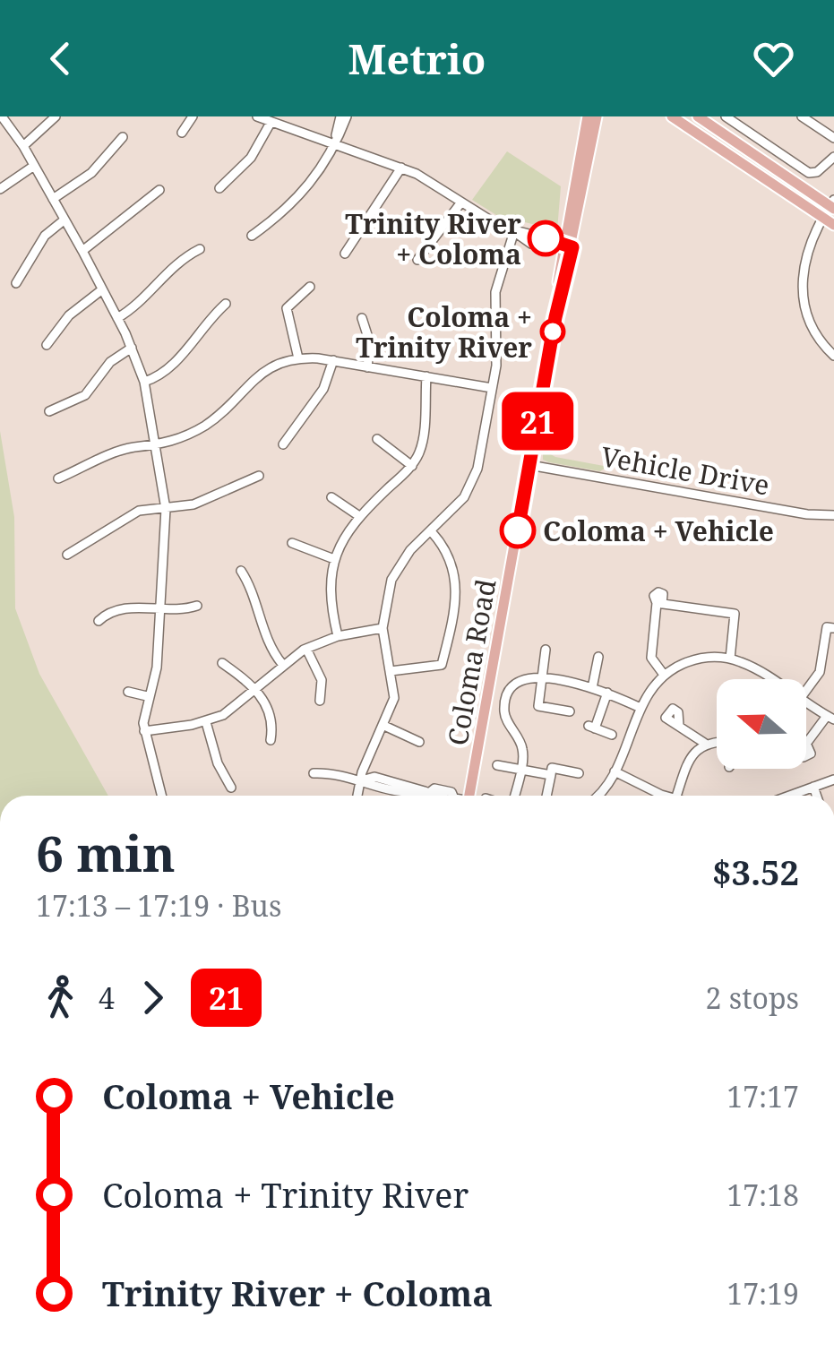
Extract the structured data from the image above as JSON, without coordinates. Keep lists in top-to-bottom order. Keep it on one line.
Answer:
{"streets":{"main road":["Coloma Road"],"street":["Vehicle Drive"]},"crossings":[["Vehicle Drive","Coloma Road"]],"places":["Trinity River + Coloma","Coloma + Trinity River","Coloma + Vehicle"],"lines":["bus line 21"],"north":"left","page":{"header":"Metrio","on_map":"21","heading":["6 min","17:13 – 17:19 · Bus","$3.52"],"legs":["4","21","2 stops"],"list":[{"name":"Coloma + Vehicle","value":"17:17"},{"name":"Coloma + Trinity River","value":"17:18"},{"name":"Trinity River + Coloma","value":"17:19"}]}}
